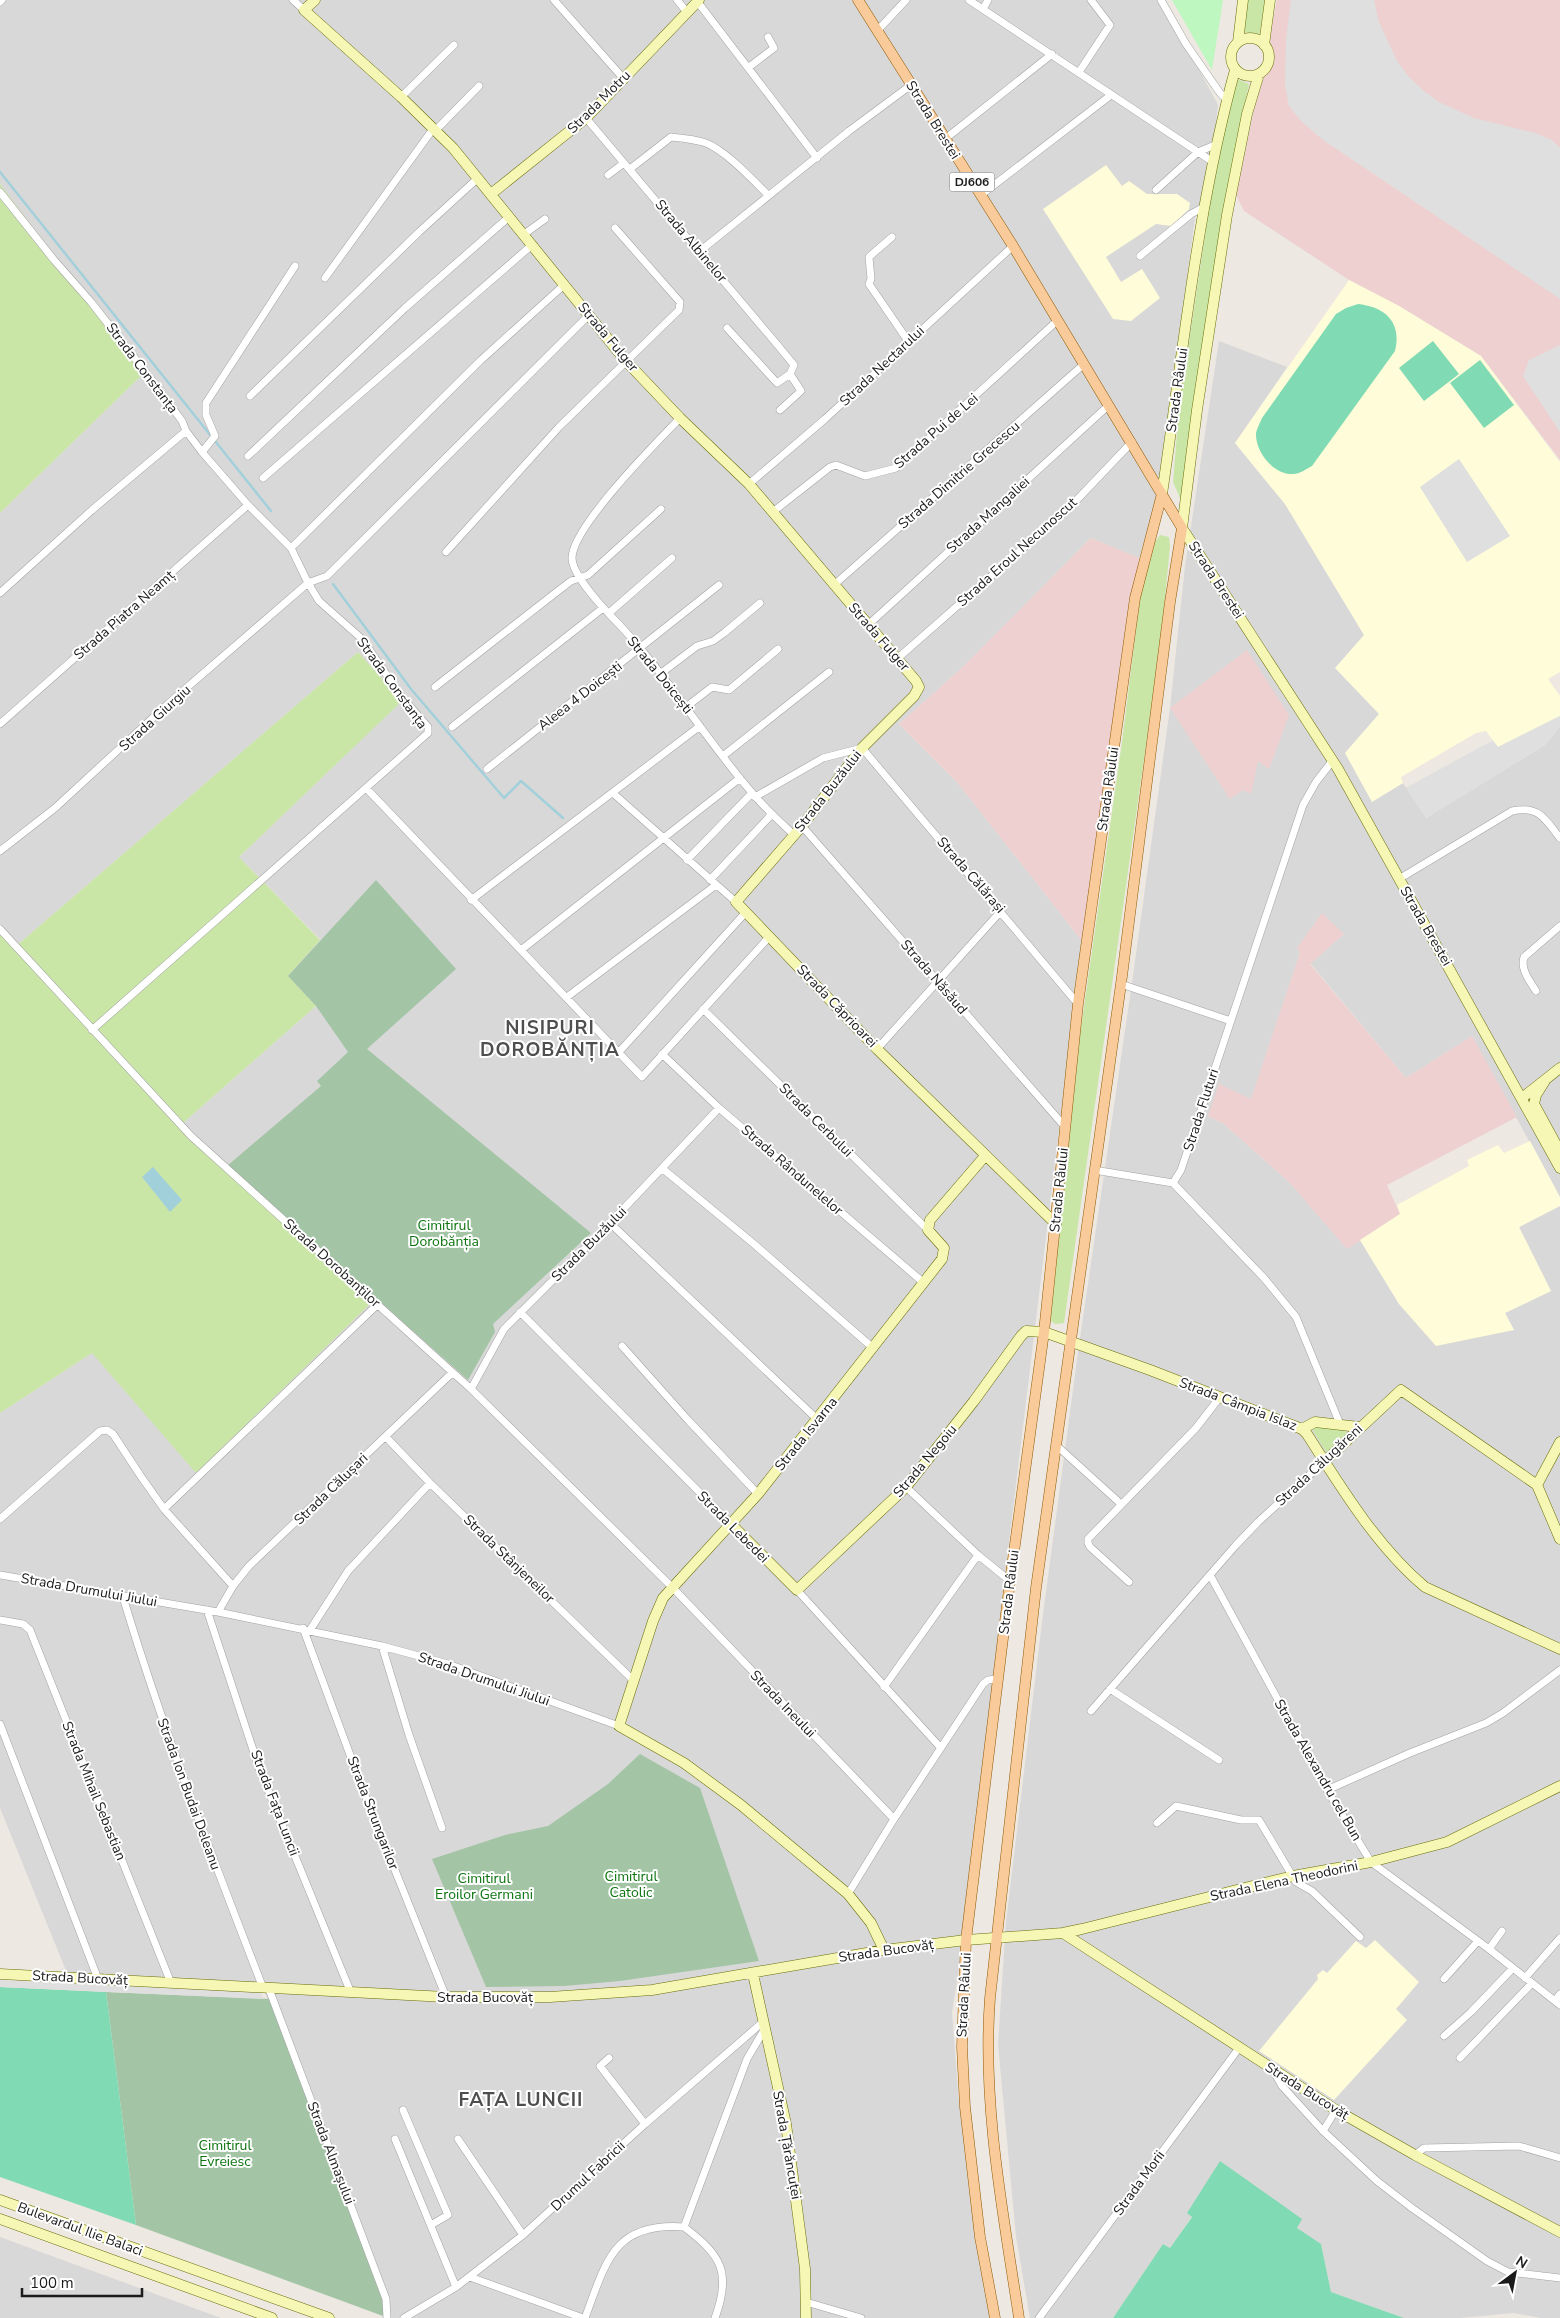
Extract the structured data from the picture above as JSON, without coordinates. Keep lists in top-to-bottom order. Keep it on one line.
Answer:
{"streets":{"main road":["Strada Brestei","DJ606","Strada Râului"],"street":["Strada Motru","Strada Albinelor","Strada Fulger","Strada Nectarului","Strada Constanța","Strada Pui de Lei","Strada Dimitrie Grecescu","Strada Mangaliei","Strada Eroul Necunoscut","Strada Piatra Neamț","Strada Doicești","Aleea 4 Doicești","Strada Giurgiu","Strada Buzăului","Strada Călărași","Strada Năsăud","Strada Căprioarei","Strada Fluturi","Strada Cerbului","Strada Rândunelelor","Strada Dorobanților","Strada Câmpia Islaz","Strada Isvarna","Strada Negoiu","Strada Călugăreni","Strada Călușari","Strada Lebedei","Strada Stânjeneilor","Strada Drumului Jiului","Strada Ineului","Strada Alexandru cel Bun","Strada Mihail Sebastian","Strada Ion Budai Deleanu","Strada Fața Luncii","Strada Strungarilor","Strada Elena Theodorini","Strada Bucovăț","Strada Țărăncuței","Strada Almașului","Drumul Fabricii","Strada Morii","Bulevardul Ilie Balaci"]},"crossings":[["Strada Motru","Strada Albinelor"],["Strada Motru","Strada Fulger"],["Strada Brestei","Strada Nectarului"],["Strada Brestei","Strada Râului"],["Strada Brestei","Strada Pui de Lei"],["Strada Brestei","Strada Dimitrie Grecescu"],["Strada Brestei","Strada Mangaliei"],["Strada Brestei","Strada Eroul Necunoscut"],["Strada Brestei","Strada Fluturi"],["Strada Fulger","Strada Nectarului"],["Strada Fulger","Strada Pui de Lei"],["Strada Fulger","Strada Dimitrie Grecescu"],["Strada Fulger","Strada Mangaliei"],["Strada Fulger","Strada Eroul Necunoscut"],["Strada Fulger","Strada Doicești"],["Strada Fulger","Strada Giurgiu"],["Strada Fulger","Strada Buzăului"],["Strada Constanța","Strada Piatra Neamț"],["Strada Constanța","Strada Giurgiu"],["Strada Constanța","Strada Dorobanților"],["Strada Râului","Strada Călărași"],["Strada Râului","Strada Năsăud"],["Strada Râului","Strada Căprioarei"],["Strada Râului","Strada Câmpia Islaz"],["Strada Râului","Strada Negoiu"],["Strada Râului","Strada Elena Theodorini"],["Strada Râului","Strada Bucovăț"],["Strada Doicești","Aleea 4 Doicești"],["Strada Doicești","Strada Buzăului"],["Strada Buzăului","Strada Călărași"],["Strada Buzăului","Strada Năsăud"],["Strada Buzăului","Strada Căprioarei"],["Strada Buzăului","Strada Rândunelelor"],["Strada Buzăului","Strada Dorobanților"],["Strada Buzăului","Strada Lebedei"],["Strada Cerbului","Strada Isvarna"],["Strada Rândunelelor","Strada Isvarna"],["Strada Dorobanților","Strada Isvarna"],["Strada Dorobanților","Strada Călușari"],["Strada Dorobanților","Strada Ineului"],["Strada Câmpia Islaz","Strada Negoiu"],["Strada Câmpia Islaz","Strada Călugăreni"],["Strada Isvarna","Strada Lebedei"],["Strada Isvarna","Strada Stânjeneilor"],["Strada Isvarna","Strada Drumului Jiului"],["Strada Isvarna","Strada Ineului"],["Strada Negoiu","Strada Lebedei"],["Strada Călugăreni","Strada Alexandru cel Bun"],["Strada Călușari","Strada Stânjeneilor"],["Strada Călușari","Strada Drumului Jiului"],["Strada Drumului Jiului","Strada Ion Budai Deleanu"],["Strada Drumului Jiului","Strada Fața Luncii"],["Strada Drumului Jiului","Strada Strungarilor"],["Strada Drumului Jiului","Strada Bucovăț"],["Strada Alexandru cel Bun","Strada Elena Theodorini"],["Strada Mihail Sebastian","Strada Bucovăț"],["Strada Ion Budai Deleanu","Strada Bucovăț"],["Strada Ion Budai Deleanu","Strada Almașului"],["Strada Fața Luncii","Strada Bucovăț"],["Strada Strungarilor","Strada Bucovăț"],["Strada Elena Theodorini","Strada Bucovăț"],["Strada Bucovăț","Strada Țărăncuței"],["Strada Bucovăț","Strada Almașului"],["Strada Bucovăț","Strada Morii"],["Strada Țărăncuței","Drumul Fabricii"]],"districts":["NISIPURI DOROBĂNȚIA","FAȚA LUNCII"],"parks":["Cimitirul Dorobănția","Cimitirul Catolic","Cimitirul Eroilor Germani","Cimitirul Evreiesc"],"scale_bar":"100 m","north":"top right"}
